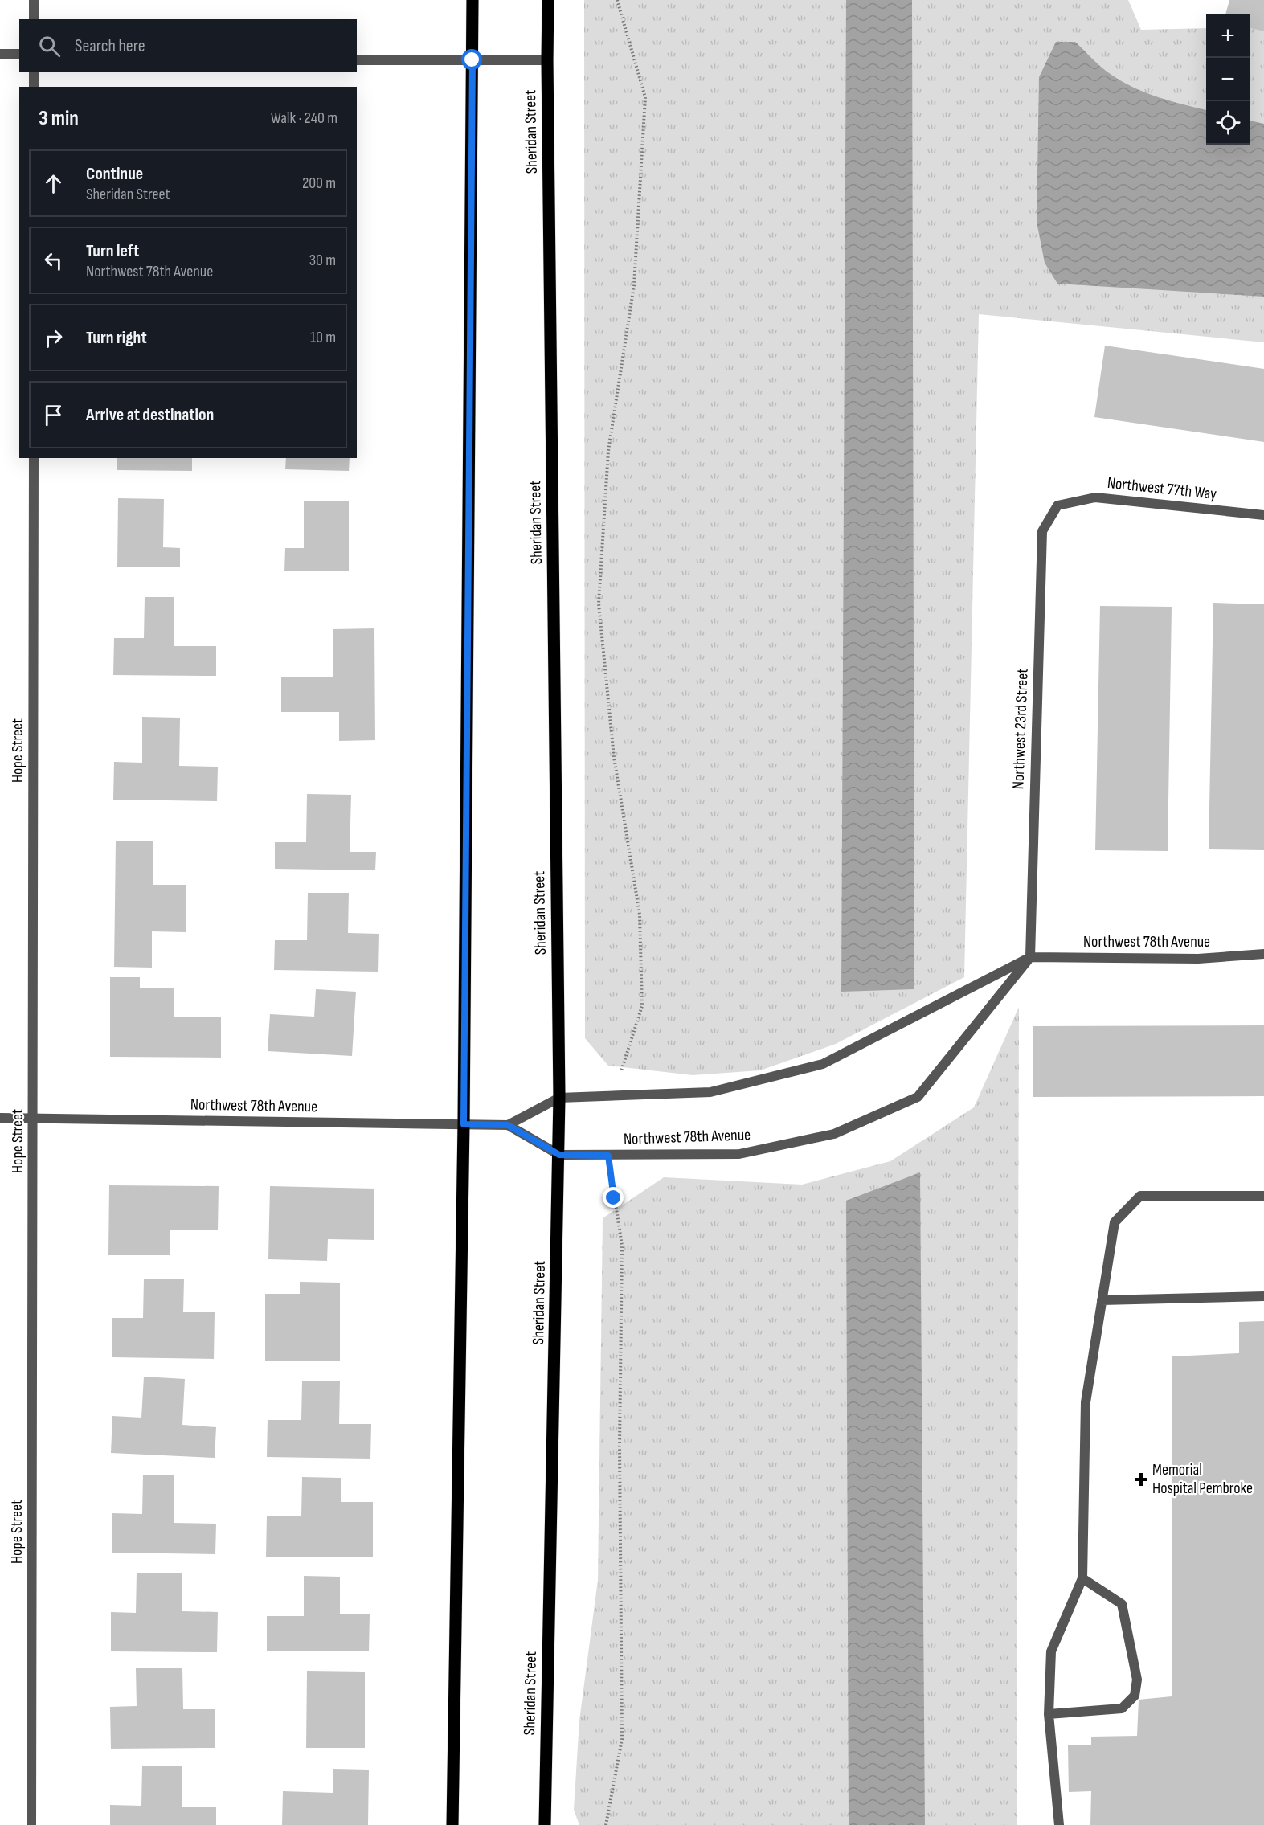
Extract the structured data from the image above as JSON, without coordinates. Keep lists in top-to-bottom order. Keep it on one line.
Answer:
{"streets":{"main road":["Sheridan Street"],"street":["Northwest 77th Way","Northwest 23rd Street","Hope Street","Northwest 78th Avenue"]},"crossings":[["Sheridan Street","Northwest 78th Avenue"],["Northwest 77th Way","Northwest 23rd Street"],["Northwest 23rd Street","Northwest 78th Avenue"],["Hope Street","Northwest 78th Avenue"]],"places":{"health":["Memorial Hospital Pembroke"]},"page":{"map_buttons":["+","−"],"search":"Search here","heading":["3 min","Walk · 240 m"],"list":[["Continue","Sheridan Street","200 m"],["Turn left","Northwest 78th Avenue","30 m"],["Turn right","10 m"],"Arrive at destination"]}}
